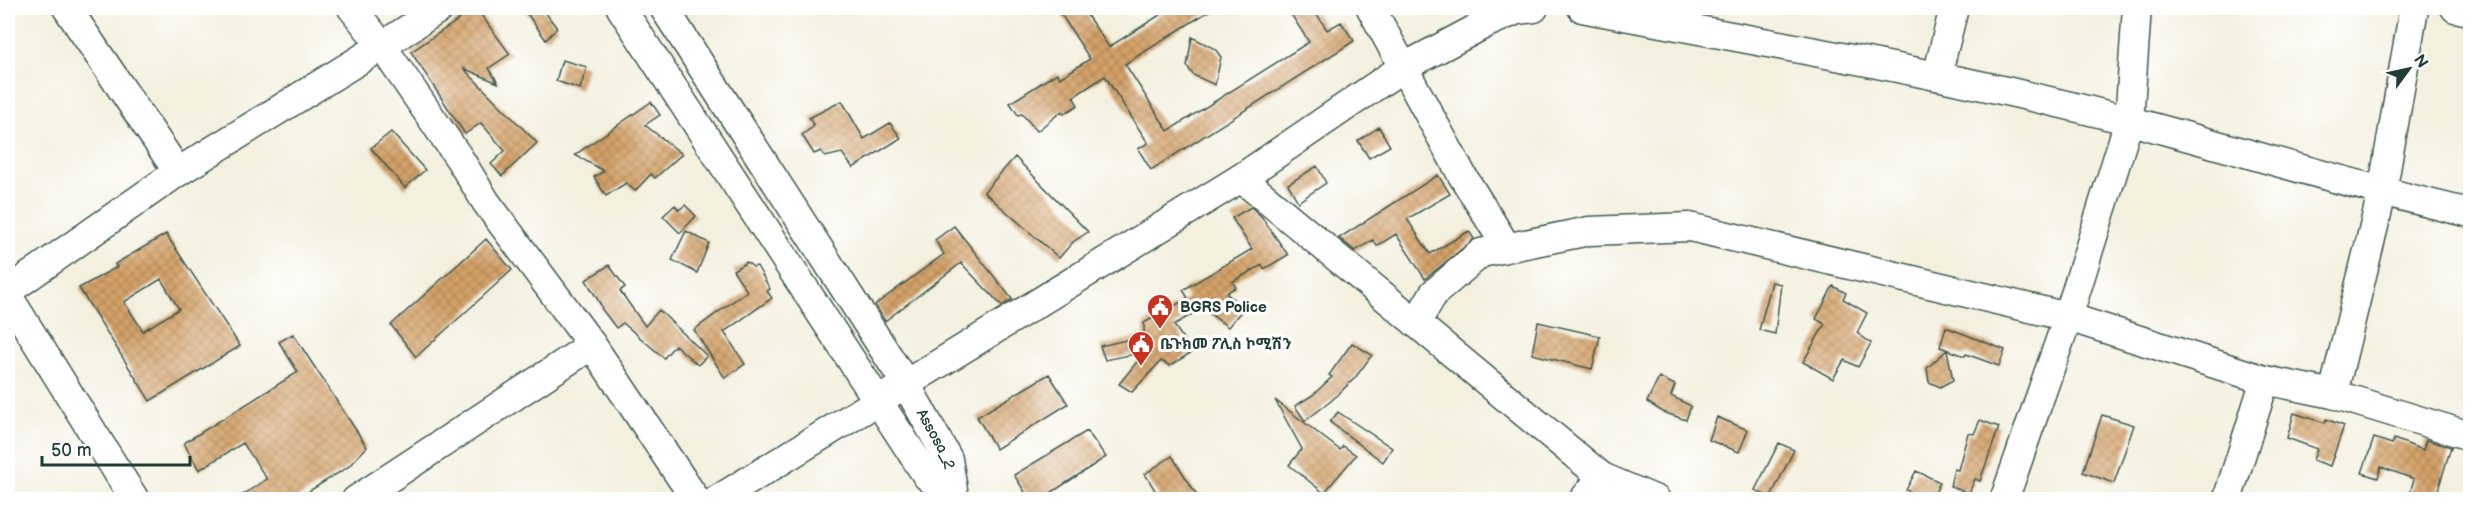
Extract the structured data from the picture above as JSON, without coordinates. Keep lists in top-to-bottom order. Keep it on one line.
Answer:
{"streets":{"street":["Assosa_2"]},"places":{"public building":["BGRS Police","ቤጉክመ ፖሊስ ኮሚሽን"]},"scale_bar":"50 m","north":"top right"}
